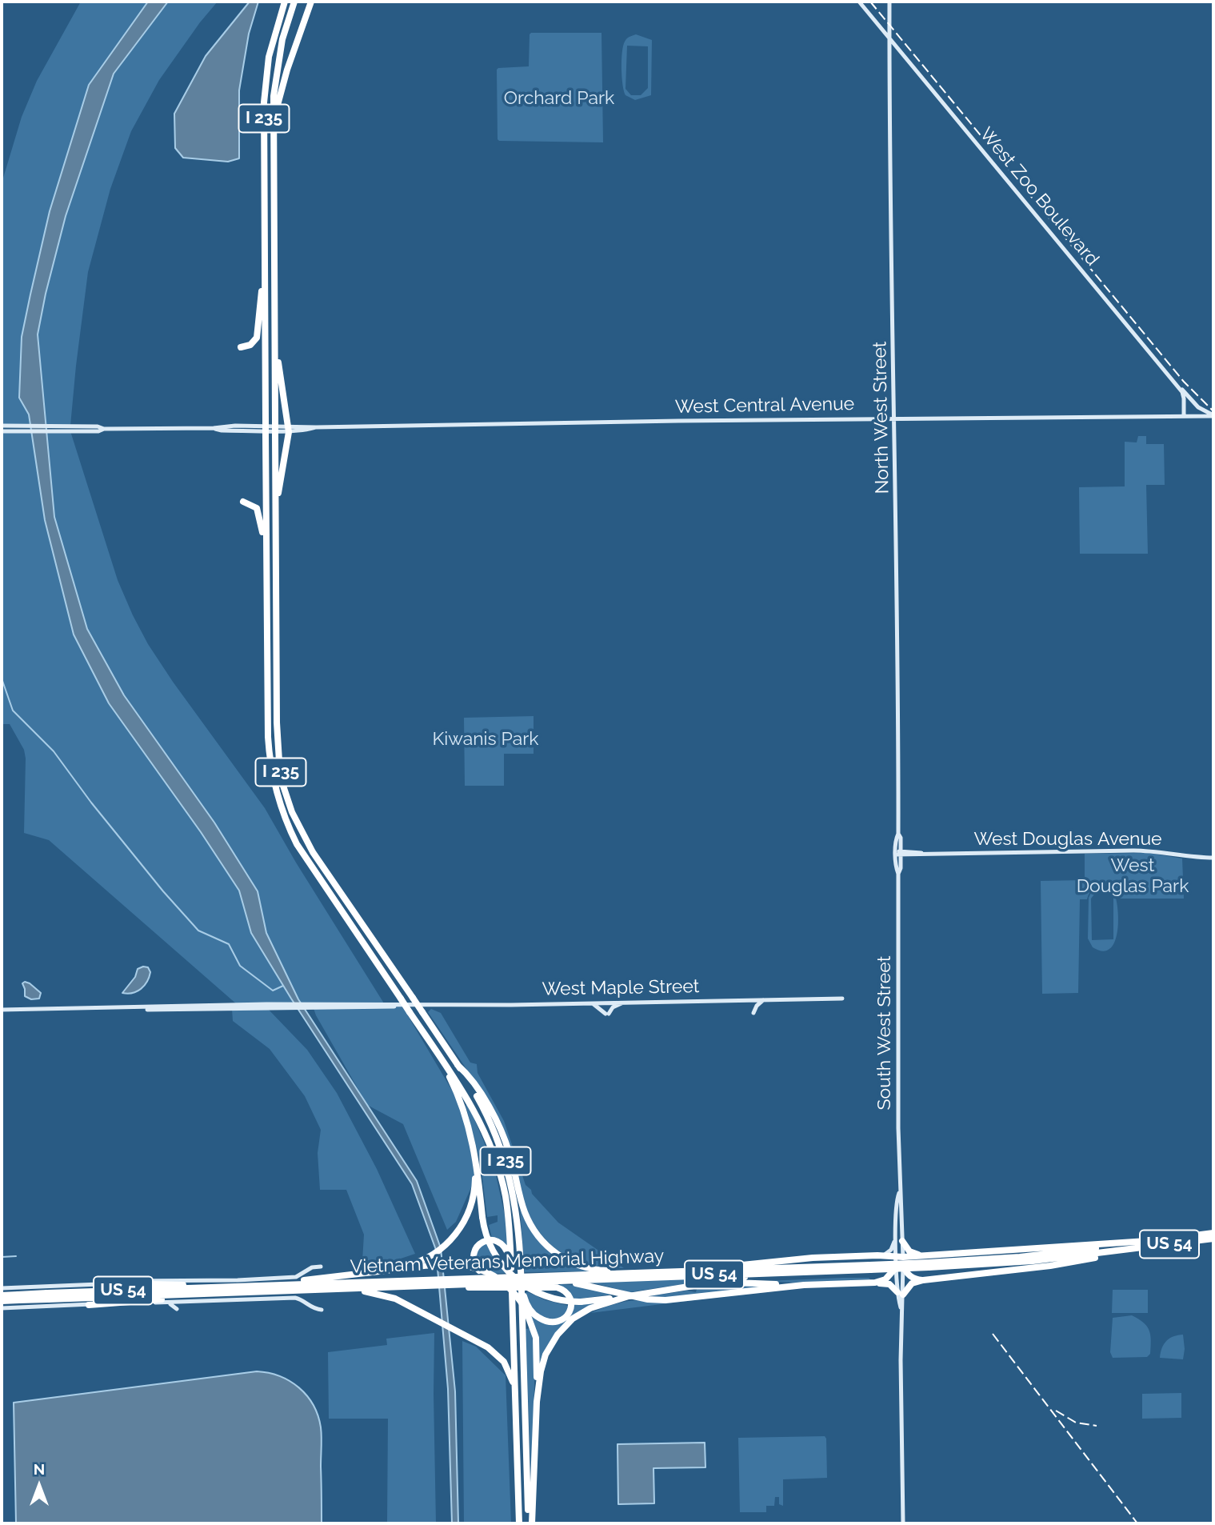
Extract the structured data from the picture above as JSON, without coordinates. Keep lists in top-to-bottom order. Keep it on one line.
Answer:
{"streets":{"highway":["I 235","US 54","Vietnam Veterans Memorial Highway"],"main road":["West Zoo Boulevard","West Central Avenue","North West Street","West Douglas Avenue","West Maple Street","South West Street"]},"crossings":[["I 235","West Maple Street"],["West Zoo Boulevard","West Central Avenue"],["West Zoo Boulevard","North West Street"],["West Central Avenue","North West Street"],["North West Street","West Douglas Avenue"],["North West Street","South West Street"],["West Douglas Avenue","South West Street"]],"parks":["Orchard Park","Kiwanis Park","West Douglas Park"],"north":"top"}
